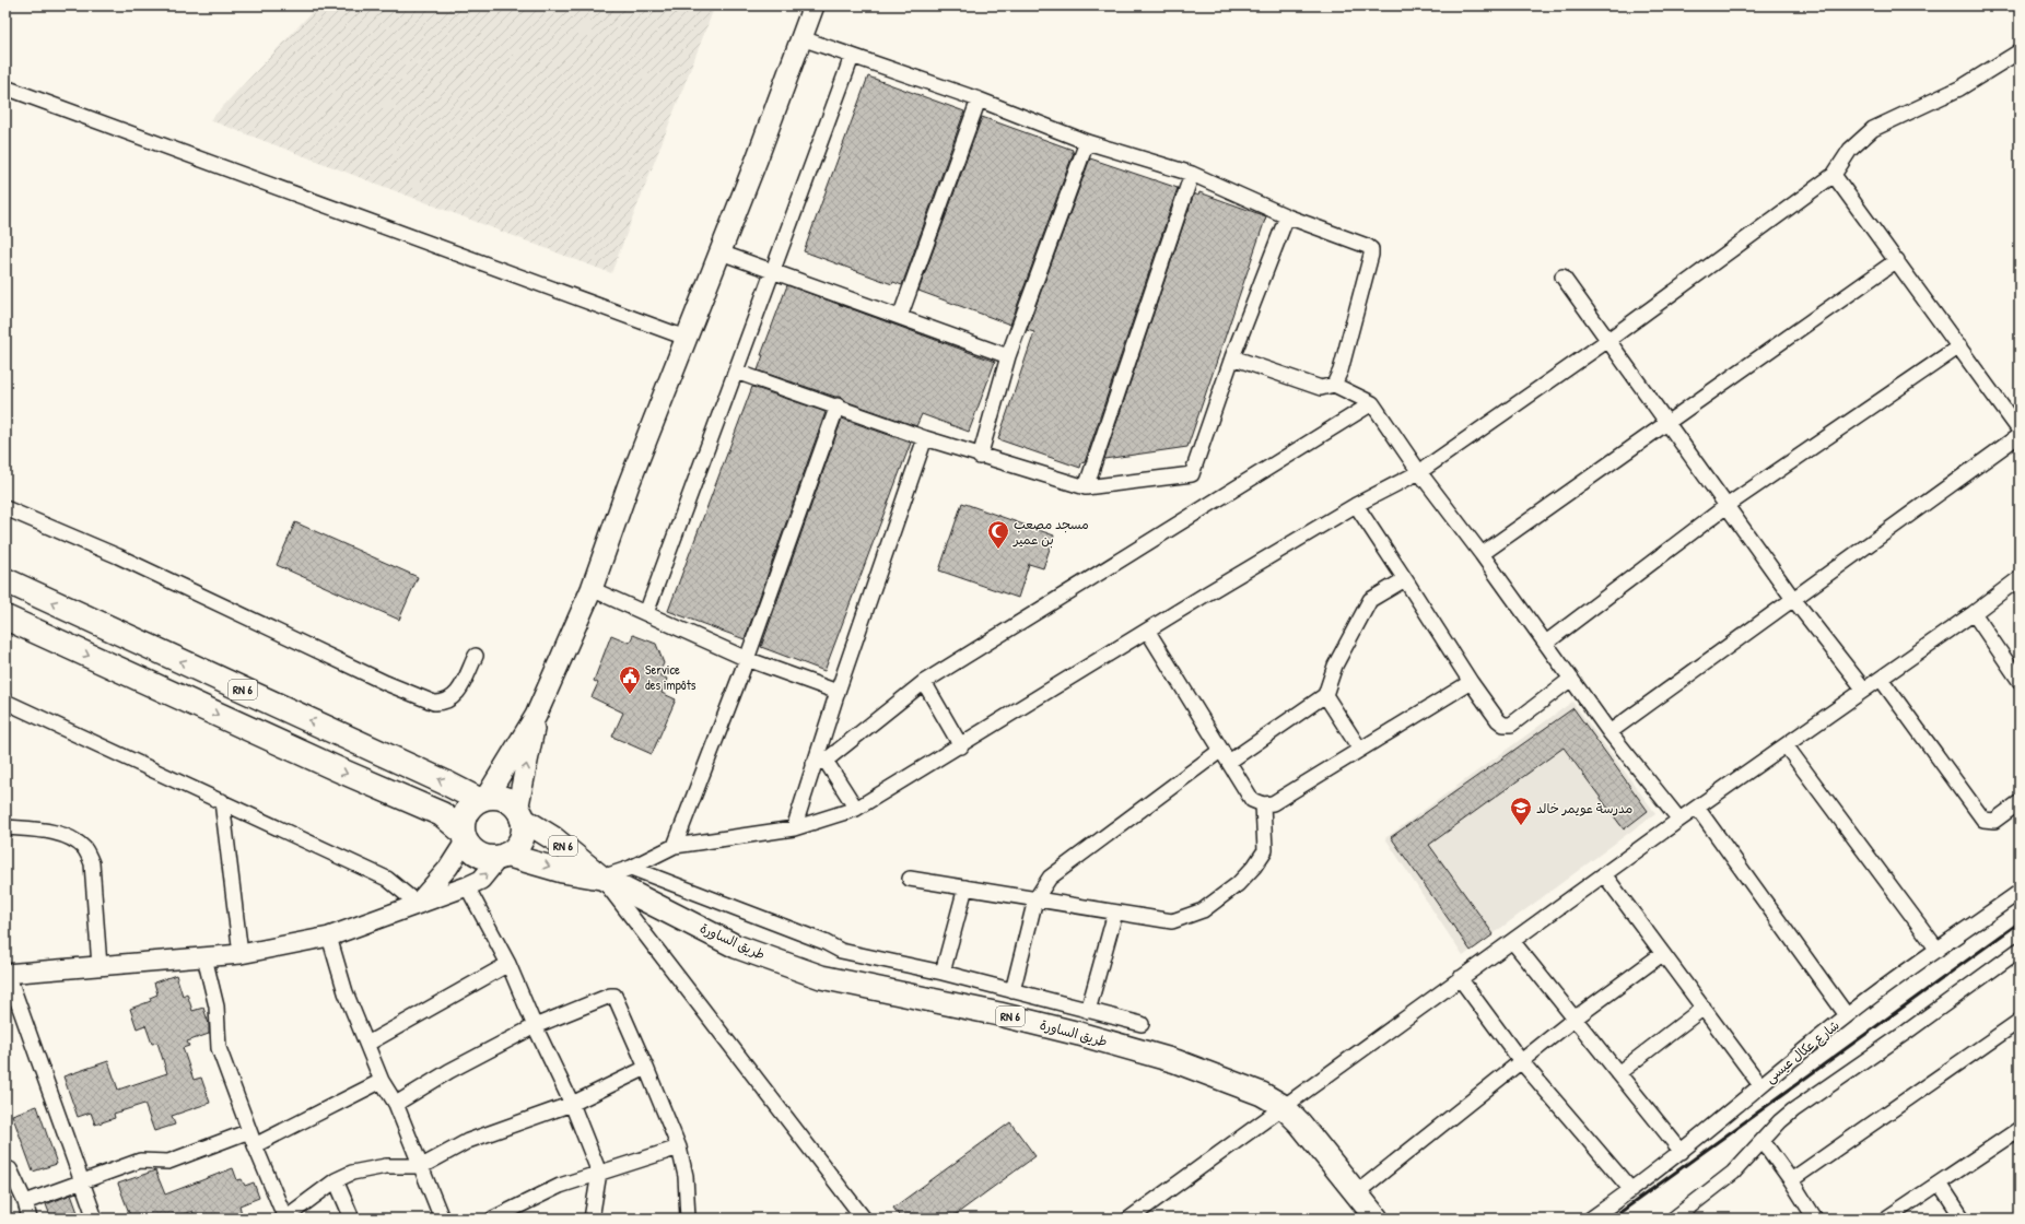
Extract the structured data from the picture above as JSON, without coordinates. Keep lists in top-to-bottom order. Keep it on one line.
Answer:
{"streets":{"highway":["RN 6"],"main road":["طريق الساورة"],"street":["شارع عكال عيسى"]},"crossings":[["RN 6","طريق الساورة"]],"places":{"mosque":["مسجد مصعب بن عمير"],"public building":["Service des impôts"],"school or university":["مدرسة عويمر خالد"]}}
